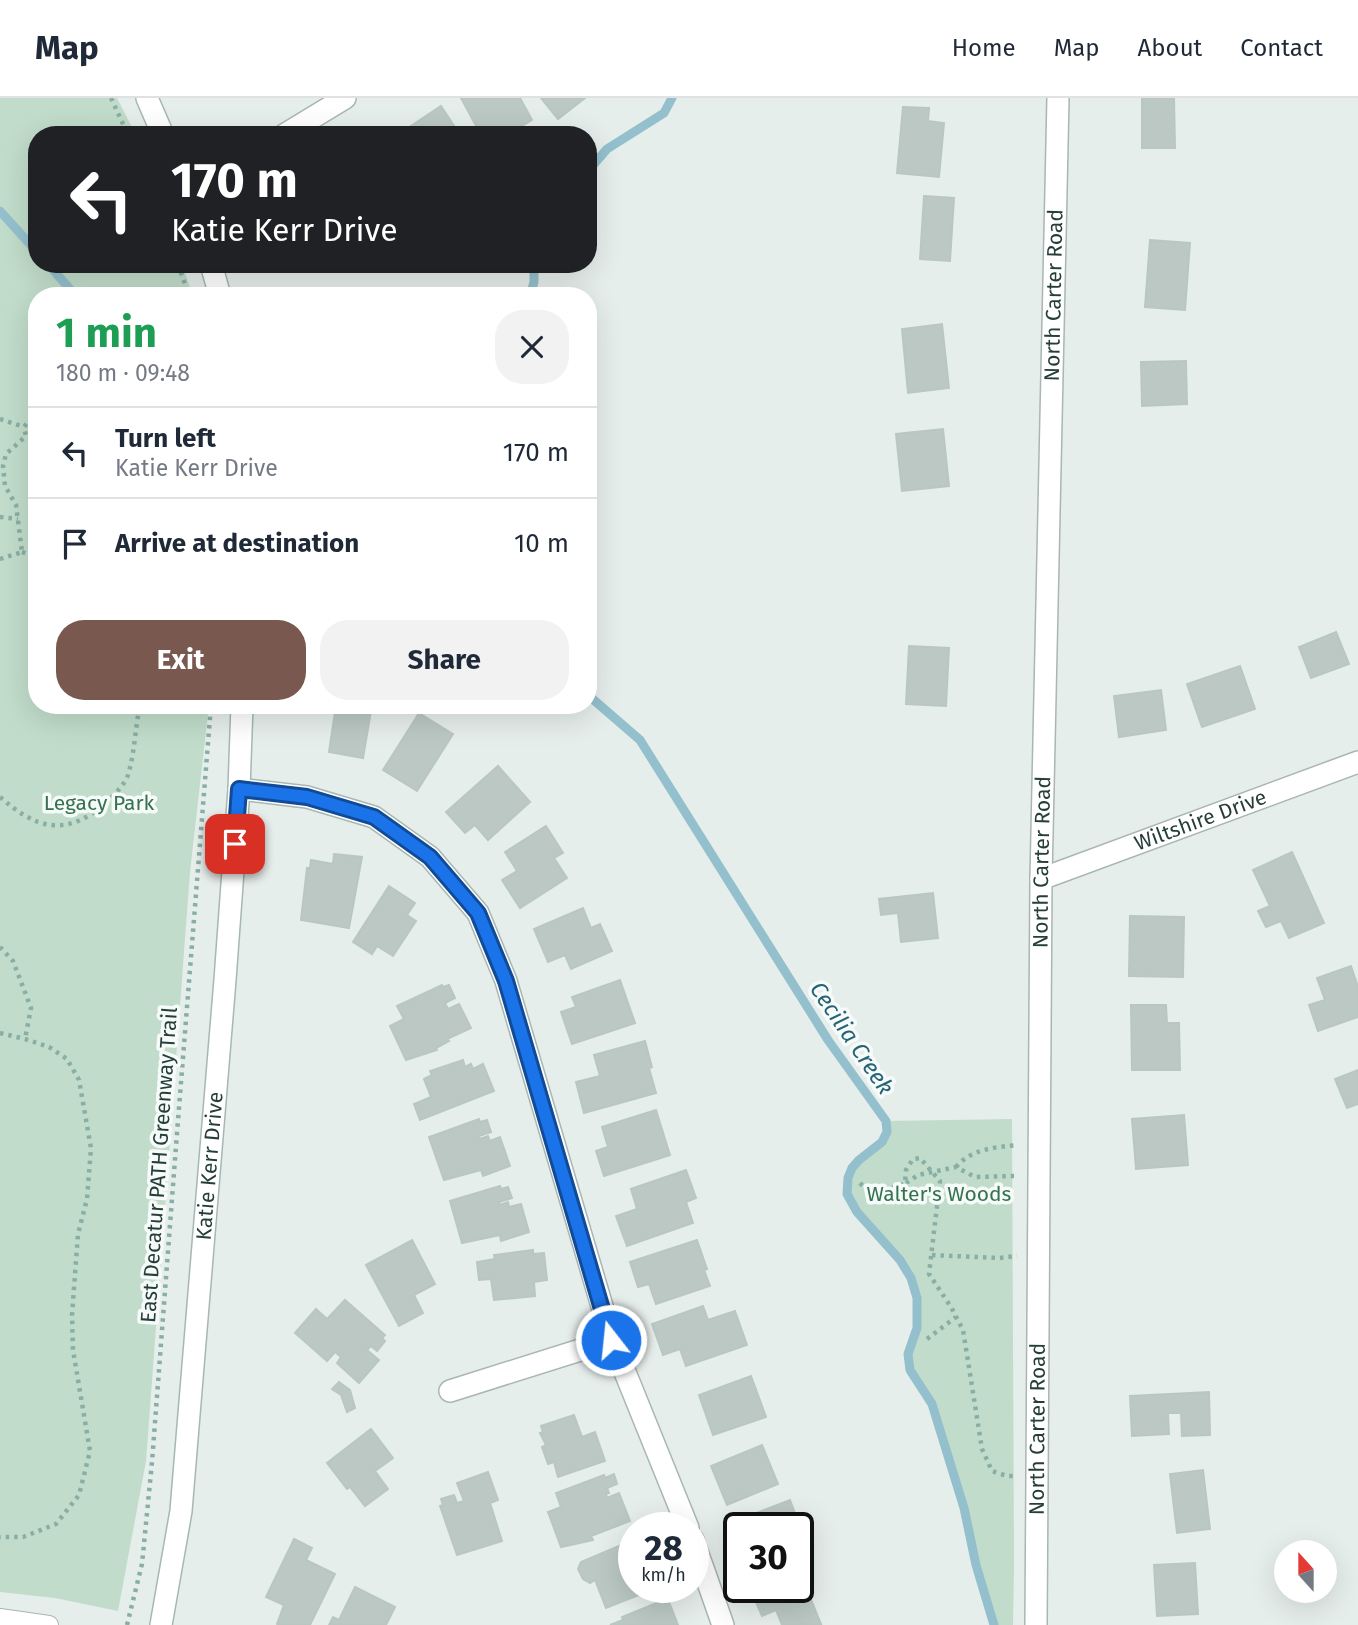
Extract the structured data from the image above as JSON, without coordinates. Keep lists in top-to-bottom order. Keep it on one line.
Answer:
{"streets":{"street":["North Carter Road","Wiltshire Drive","Katie Kerr Drive"],"path":["East Decatur PATH Greenway Trail"]},"crossings":[["North Carter Road","Wiltshire Drive"]],"water":["Cecilia Creek"],"parks":["Legacy Park","Walter's Woods"],"north":"top","page":{"header":"Map","nav":["Home","Map","About","Contact"],"turn":["170 m","Katie Kerr Drive"],"heading":["1 min","180 m · 09:48"],"list":[{"name":"Turn left","note":"Katie Kerr Drive","value":"170 m"},{"name":"Arrive at destination","value":"10 m"}],"buttons":["Exit","Share"],"speed":"28 km/h","limit":"30"}}
